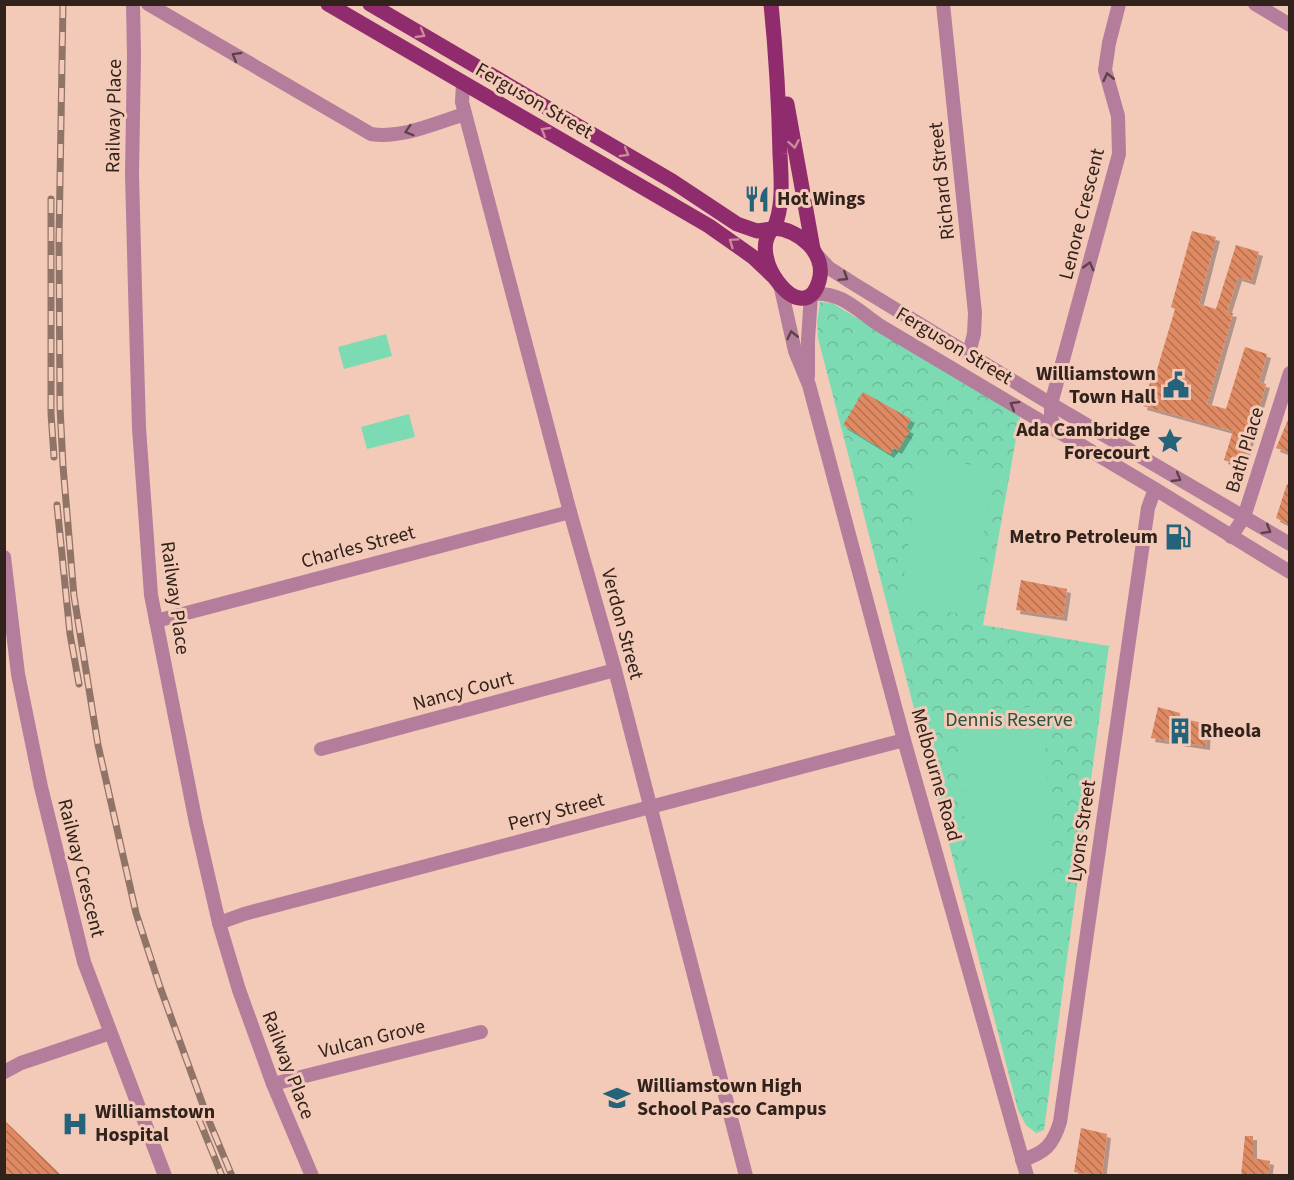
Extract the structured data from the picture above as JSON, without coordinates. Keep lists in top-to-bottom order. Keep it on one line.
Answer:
{"streets":{"main road":["Ferguson Street"],"street":["Railway Place","Richard Street","Lenore Crescent","Bath Place","Charles Street","Verdon Street","Nancy Court","Melbourne Road","Perry Street","Lyons Street","Railway Crescent","Vulcan Grove"]},"crossings":[["Ferguson Street","Richard Street"],["Ferguson Street","Lenore Crescent"],["Ferguson Street","Bath Place"],["Ferguson Street","Verdon Street"],["Ferguson Street","Melbourne Road"],["Ferguson Street","Lyons Street"],["Railway Place","Charles Street"],["Railway Place","Perry Street"],["Railway Place","Vulcan Grove"],["Charles Street","Verdon Street"],["Verdon Street","Nancy Court"],["Verdon Street","Perry Street"],["Melbourne Road","Perry Street"],["Melbourne Road","Lyons Street"]],"one_way":["Lenore Crescent"],"parks":["Dennis Reserve"],"places":{"restaurant":["Hot Wings"],"public building":["Williamstown Town Hall"],"place":["Ada Cambridge Forecourt"],"fuel station":["Metro Petroleum"],"building":["Rheola"],"school or university":["Williamstown High School Pasco Campus"],"hospital":["Williamstown Hospital"]}}
